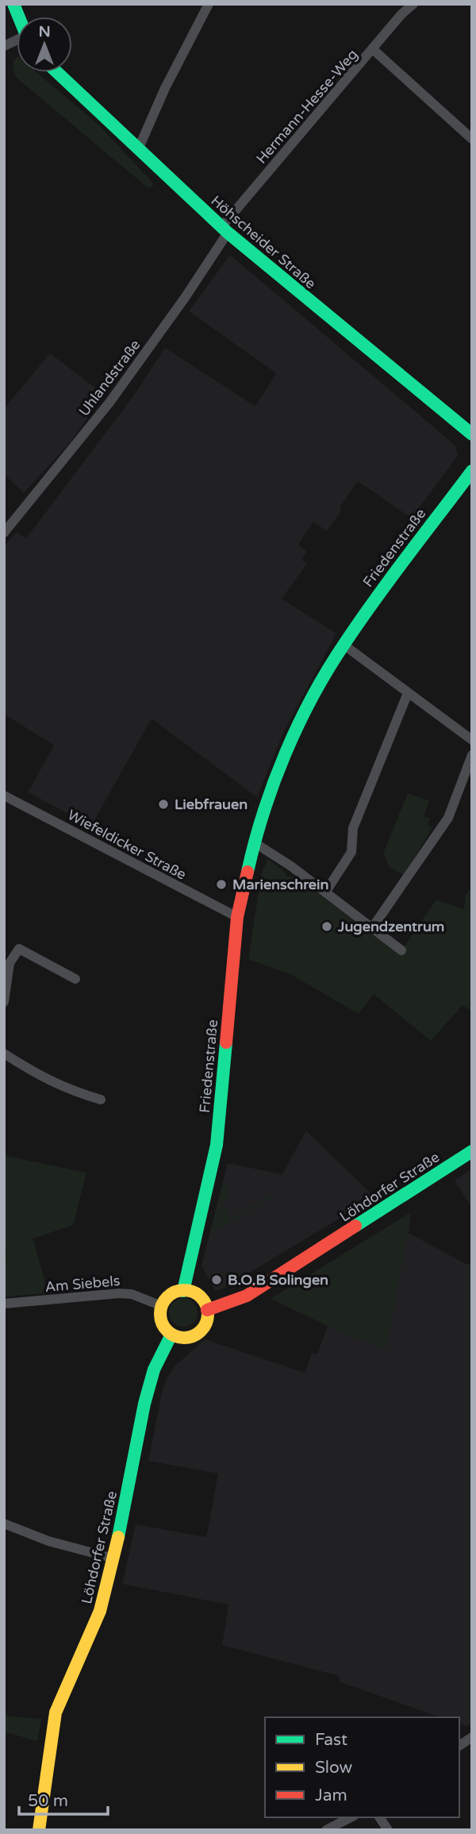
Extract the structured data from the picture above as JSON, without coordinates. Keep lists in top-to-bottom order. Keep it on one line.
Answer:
{"streets":{"main road":["Höhscheider Straße","Friedenstraße","Löhdorfer Straße"],"street":["Hermann-Hesse-Weg","Uhlandstraße","Wiefeldicker Straße","Am Siebels"]},"crossings":[["Hermann-Hesse-Weg","Höhscheider Straße"],["Hermann-Hesse-Weg","Uhlandstraße"],["Höhscheider Straße","Uhlandstraße"],["Friedenstraße","Wiefeldicker Straße"],["Friedenstraße","Löhdorfer Straße"],["Friedenstraße","Am Siebels"],["Löhdorfer Straße","Am Siebels"]],"places":["Liebfrauen","Marienschrein","Jugendzentrum","B.O.B Solingen"],"legend":["Fast","Slow","Jam"],"scale_bar":"50 m","north":"top"}
